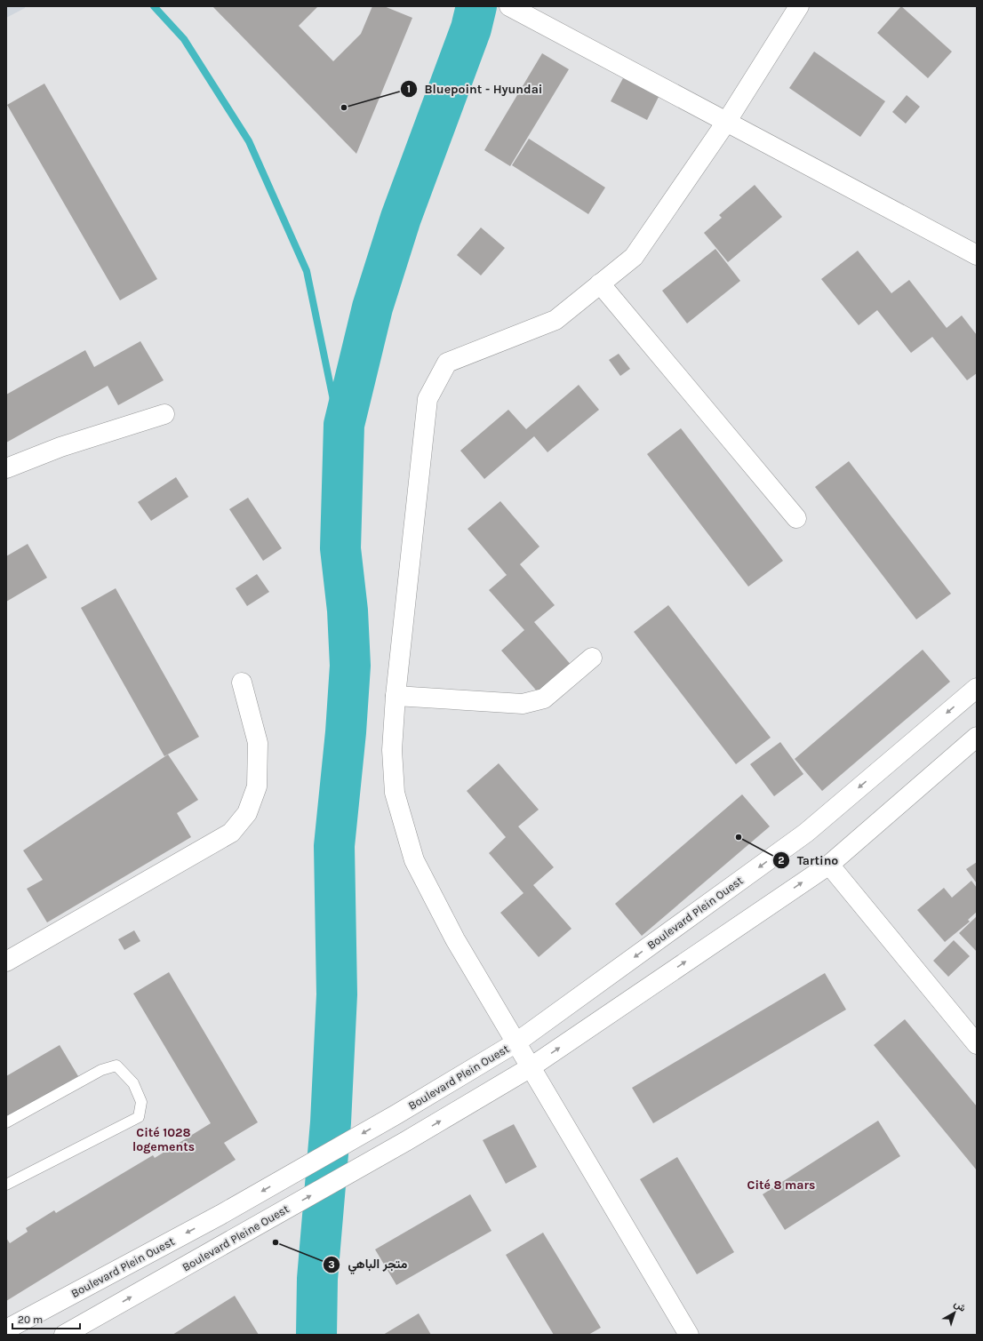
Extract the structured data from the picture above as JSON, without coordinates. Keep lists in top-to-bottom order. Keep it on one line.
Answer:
{"streets":{"street":["Boulevard Plein Ouest","Boulevard Pleine Ouest"]},"one_way":["Boulevard Pleine Ouest"],"districts":["Cité 1028 logements","Cité 8 mars"],"places":["Bluepoint - Hyundai","Tartino","متجر الباهي"],"scale_bar":"20 m","north":"top right"}
